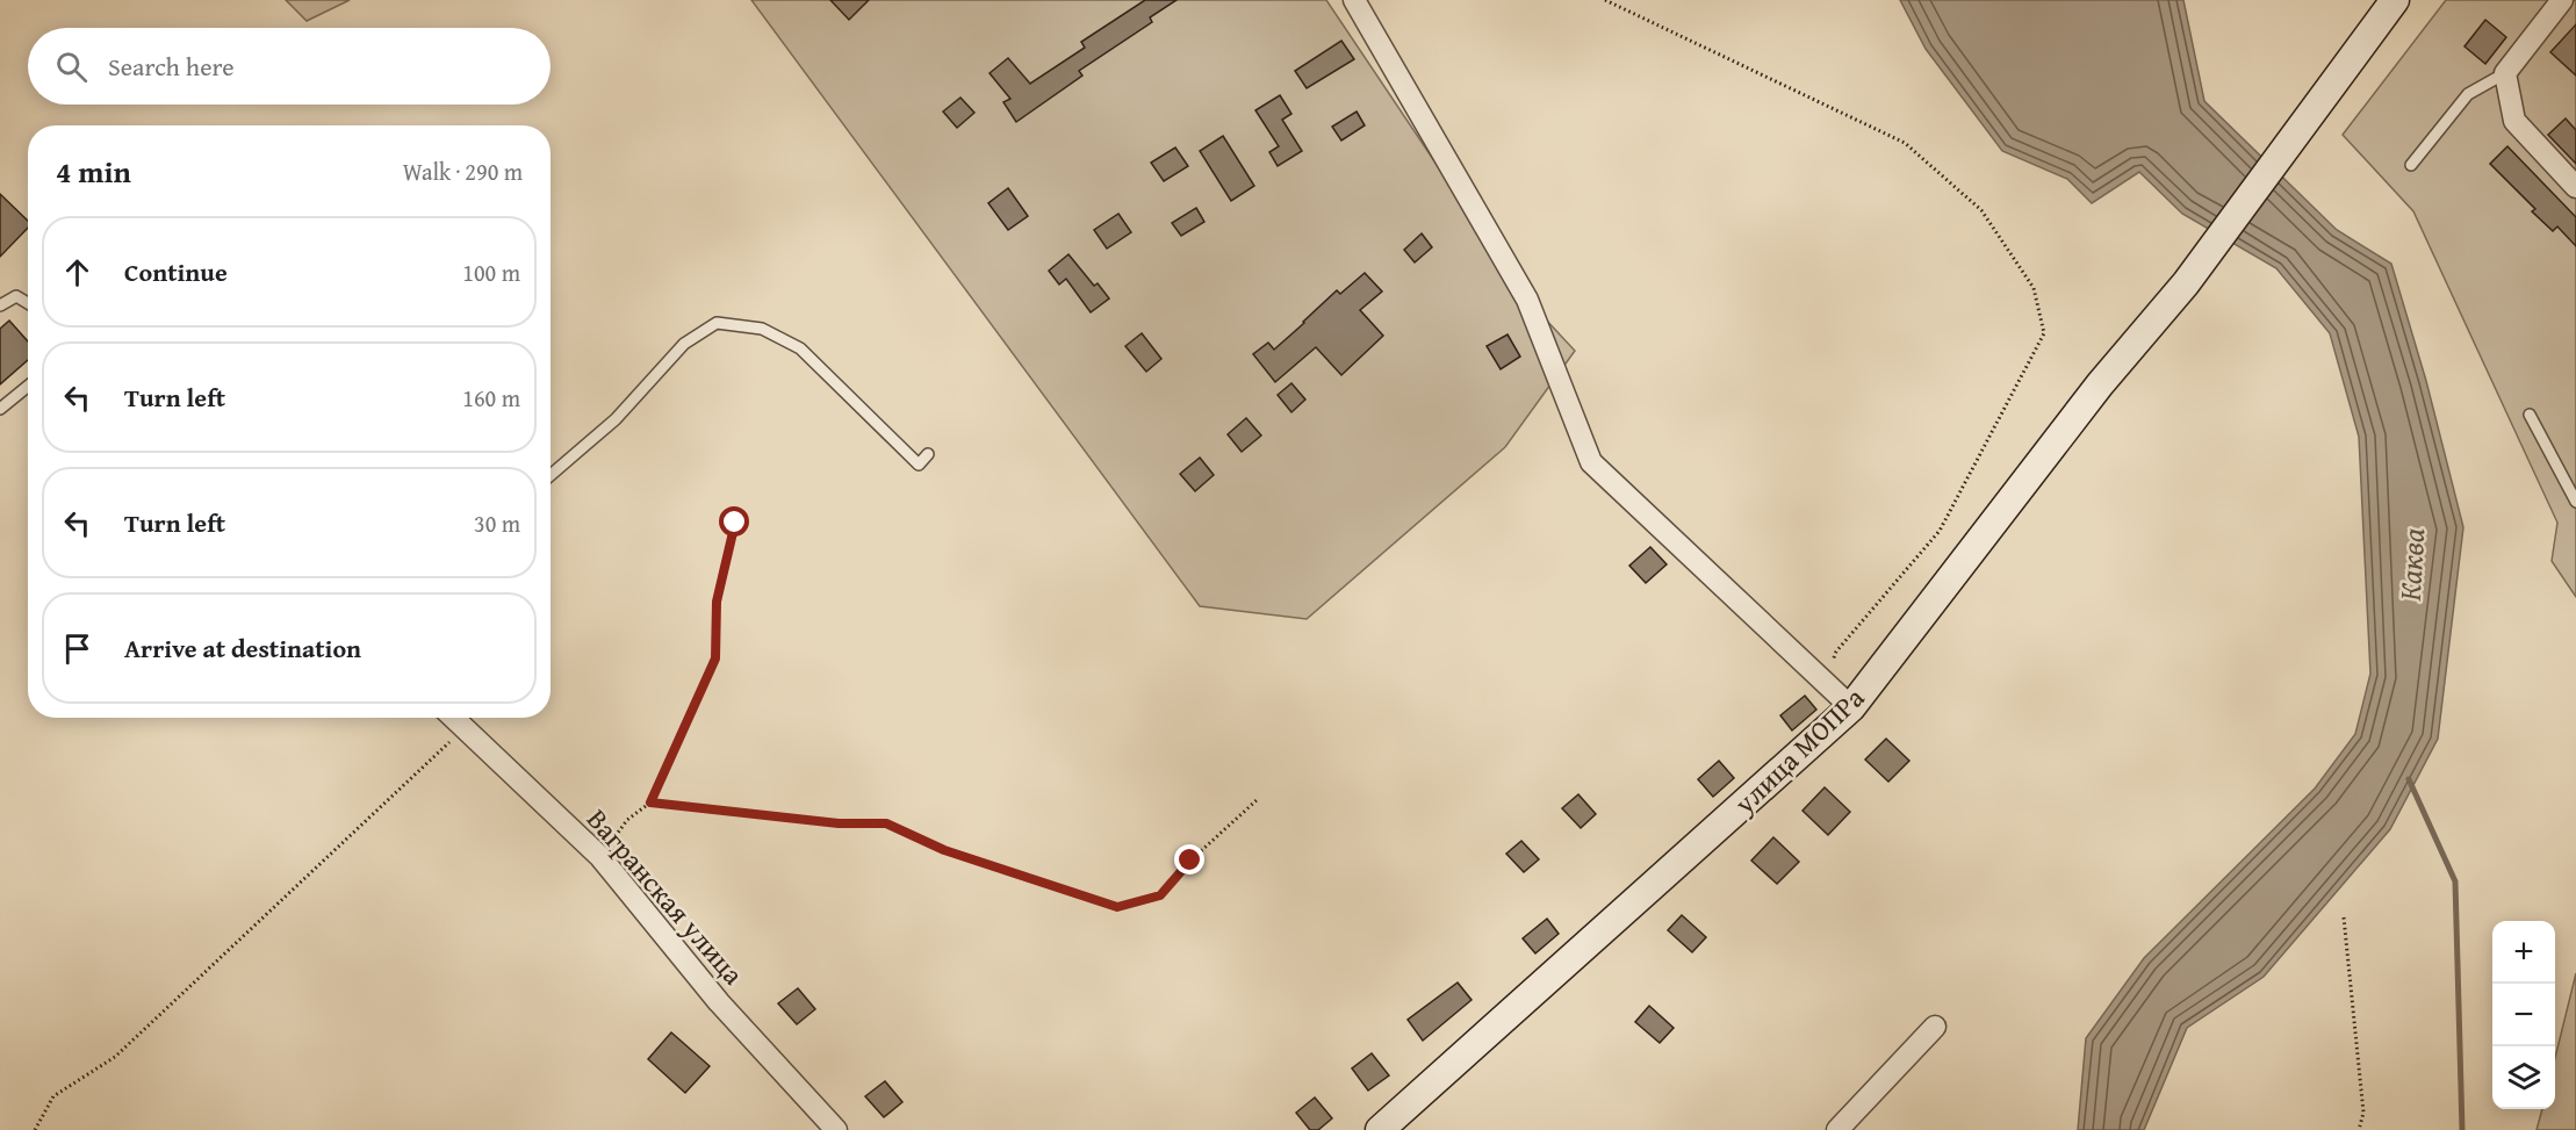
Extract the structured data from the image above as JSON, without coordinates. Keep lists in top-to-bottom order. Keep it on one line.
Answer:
{"streets":{"main road":["улица МОПРа"],"street":["Вагранская улица"]},"water":["Каква"],"page":{"search":"Search here","heading":["4 min","Walk · 290 m"],"list":[["Continue","100 m"],["Turn left","160 m"],["Turn left","30 m"],"Arrive at destination"],"map_buttons":["+","−"]}}
